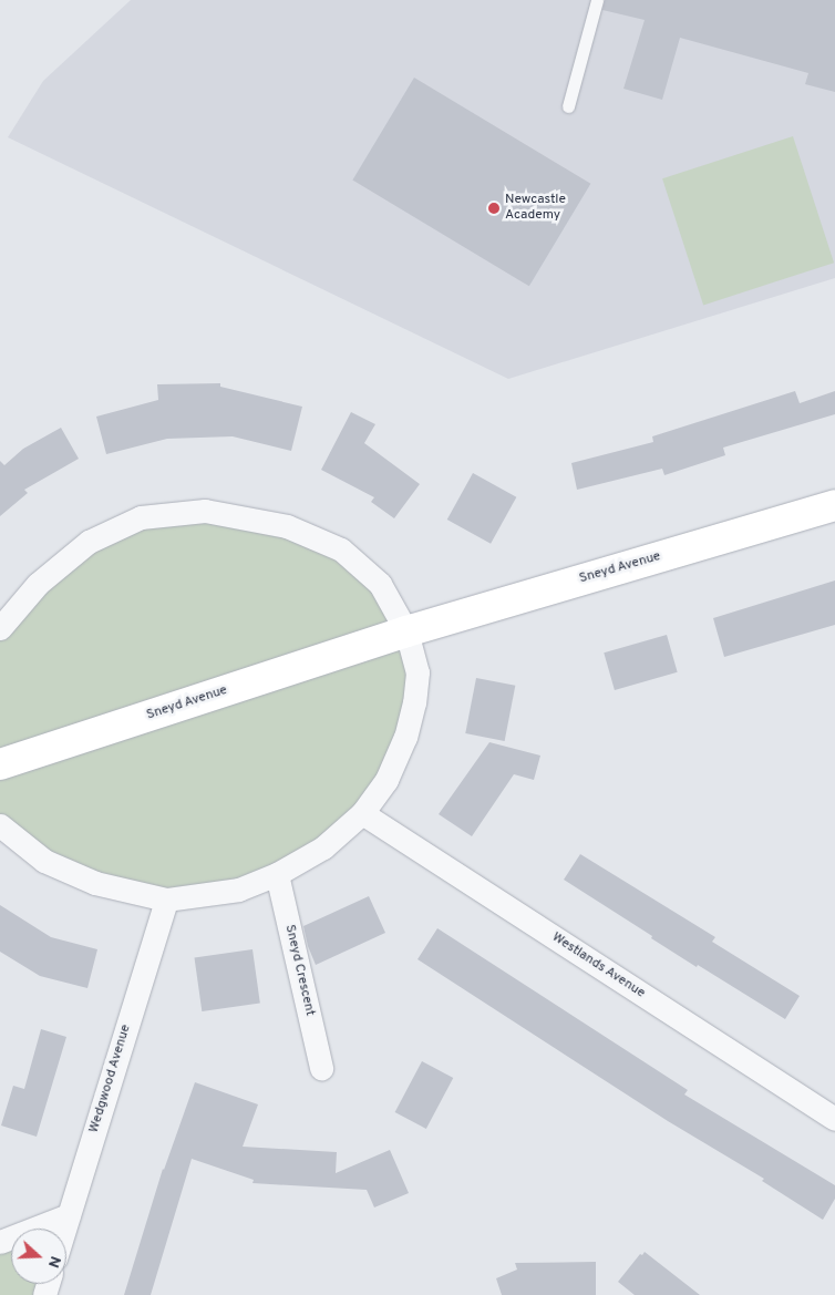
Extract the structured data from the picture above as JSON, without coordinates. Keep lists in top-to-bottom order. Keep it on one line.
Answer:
{"streets":{"street":["Sneyd Avenue","Westlands Avenue","Sneyd Crescent","Wedgwood Avenue"]},"places":["Newcastle Academy"],"north":"right"}
